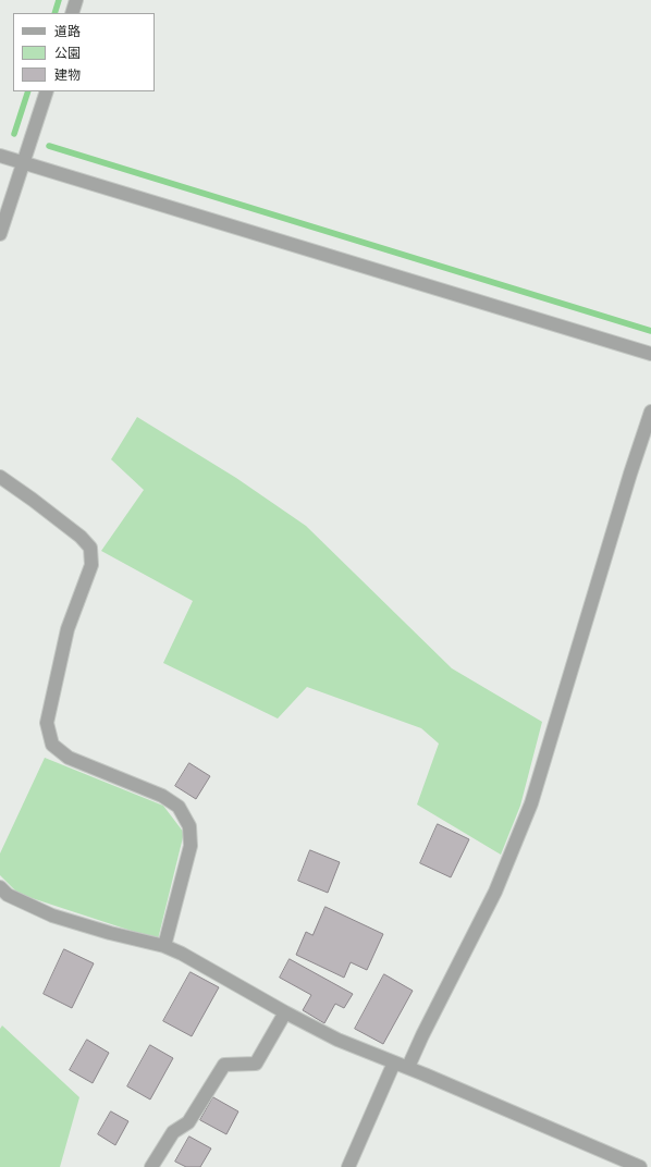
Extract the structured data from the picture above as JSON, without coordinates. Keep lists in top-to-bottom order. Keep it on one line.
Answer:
{"legend":["道路","公園","建物"]}
